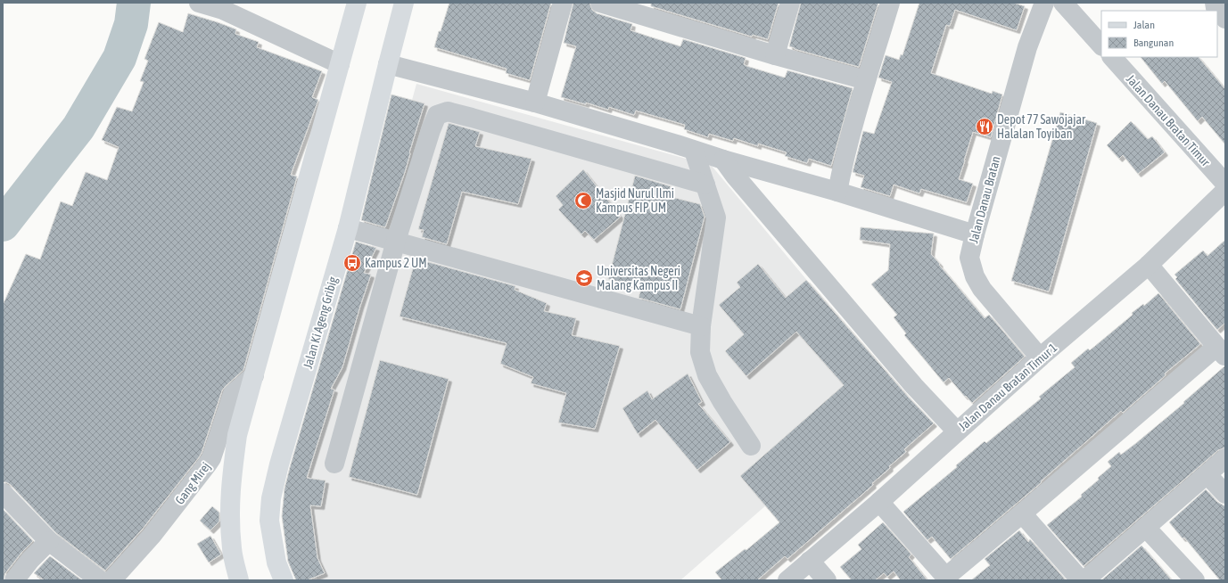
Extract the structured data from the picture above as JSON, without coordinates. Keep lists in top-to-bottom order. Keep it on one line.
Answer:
{"streets":{"main road":["Jalan Ki Ageng Gribig"],"street":["Jalan Danau Bratan Timur","Jalan Danau Bratan","Jalan Danau Bratan Timur 1","Gang Mirej"]},"crossings":[["Jalan Danau Bratan","Jalan Danau Bratan Timur 1"]],"places":{"restaurant":["Depot 77 Sawojajar Halalan Toyiban"],"mosque":["Masjid Nurul Ilmi Kampus FIP UM"],"bus stop":["Kampus 2 UM"],"school or university":["Universitas Negeri Malang Kampus II"]},"legend":["Jalan","Bangunan"]}
